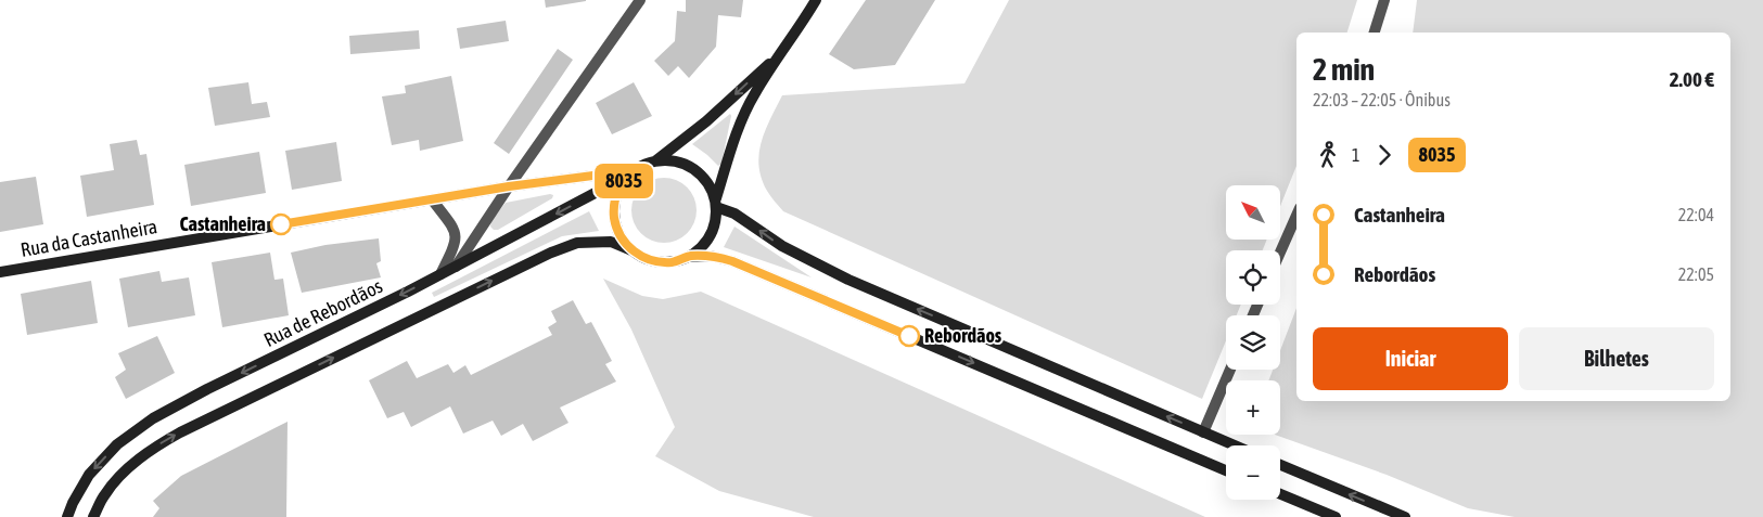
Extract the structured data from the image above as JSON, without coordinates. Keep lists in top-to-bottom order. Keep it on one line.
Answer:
{"streets":{"main road":["Rua da Castanheira","Rua de Rebordãos"]},"crossings":[["Rua da Castanheira","Rua de Rebordãos"]],"places":["Castanheira","Rebordãos"],"lines":["bus line 8035"],"north":"top left","page":{"on_map":"8035","heading":["2 min","22:03 – 22:05 · Ônibus","2.00 €"],"legs":["1","8035"],"list":[{"name":"Castanheira","value":"22:04"},{"name":"Rebordãos","value":"22:05"}],"map_buttons":["+","−"],"buttons":["Iniciar","Bilhetes"]}}
